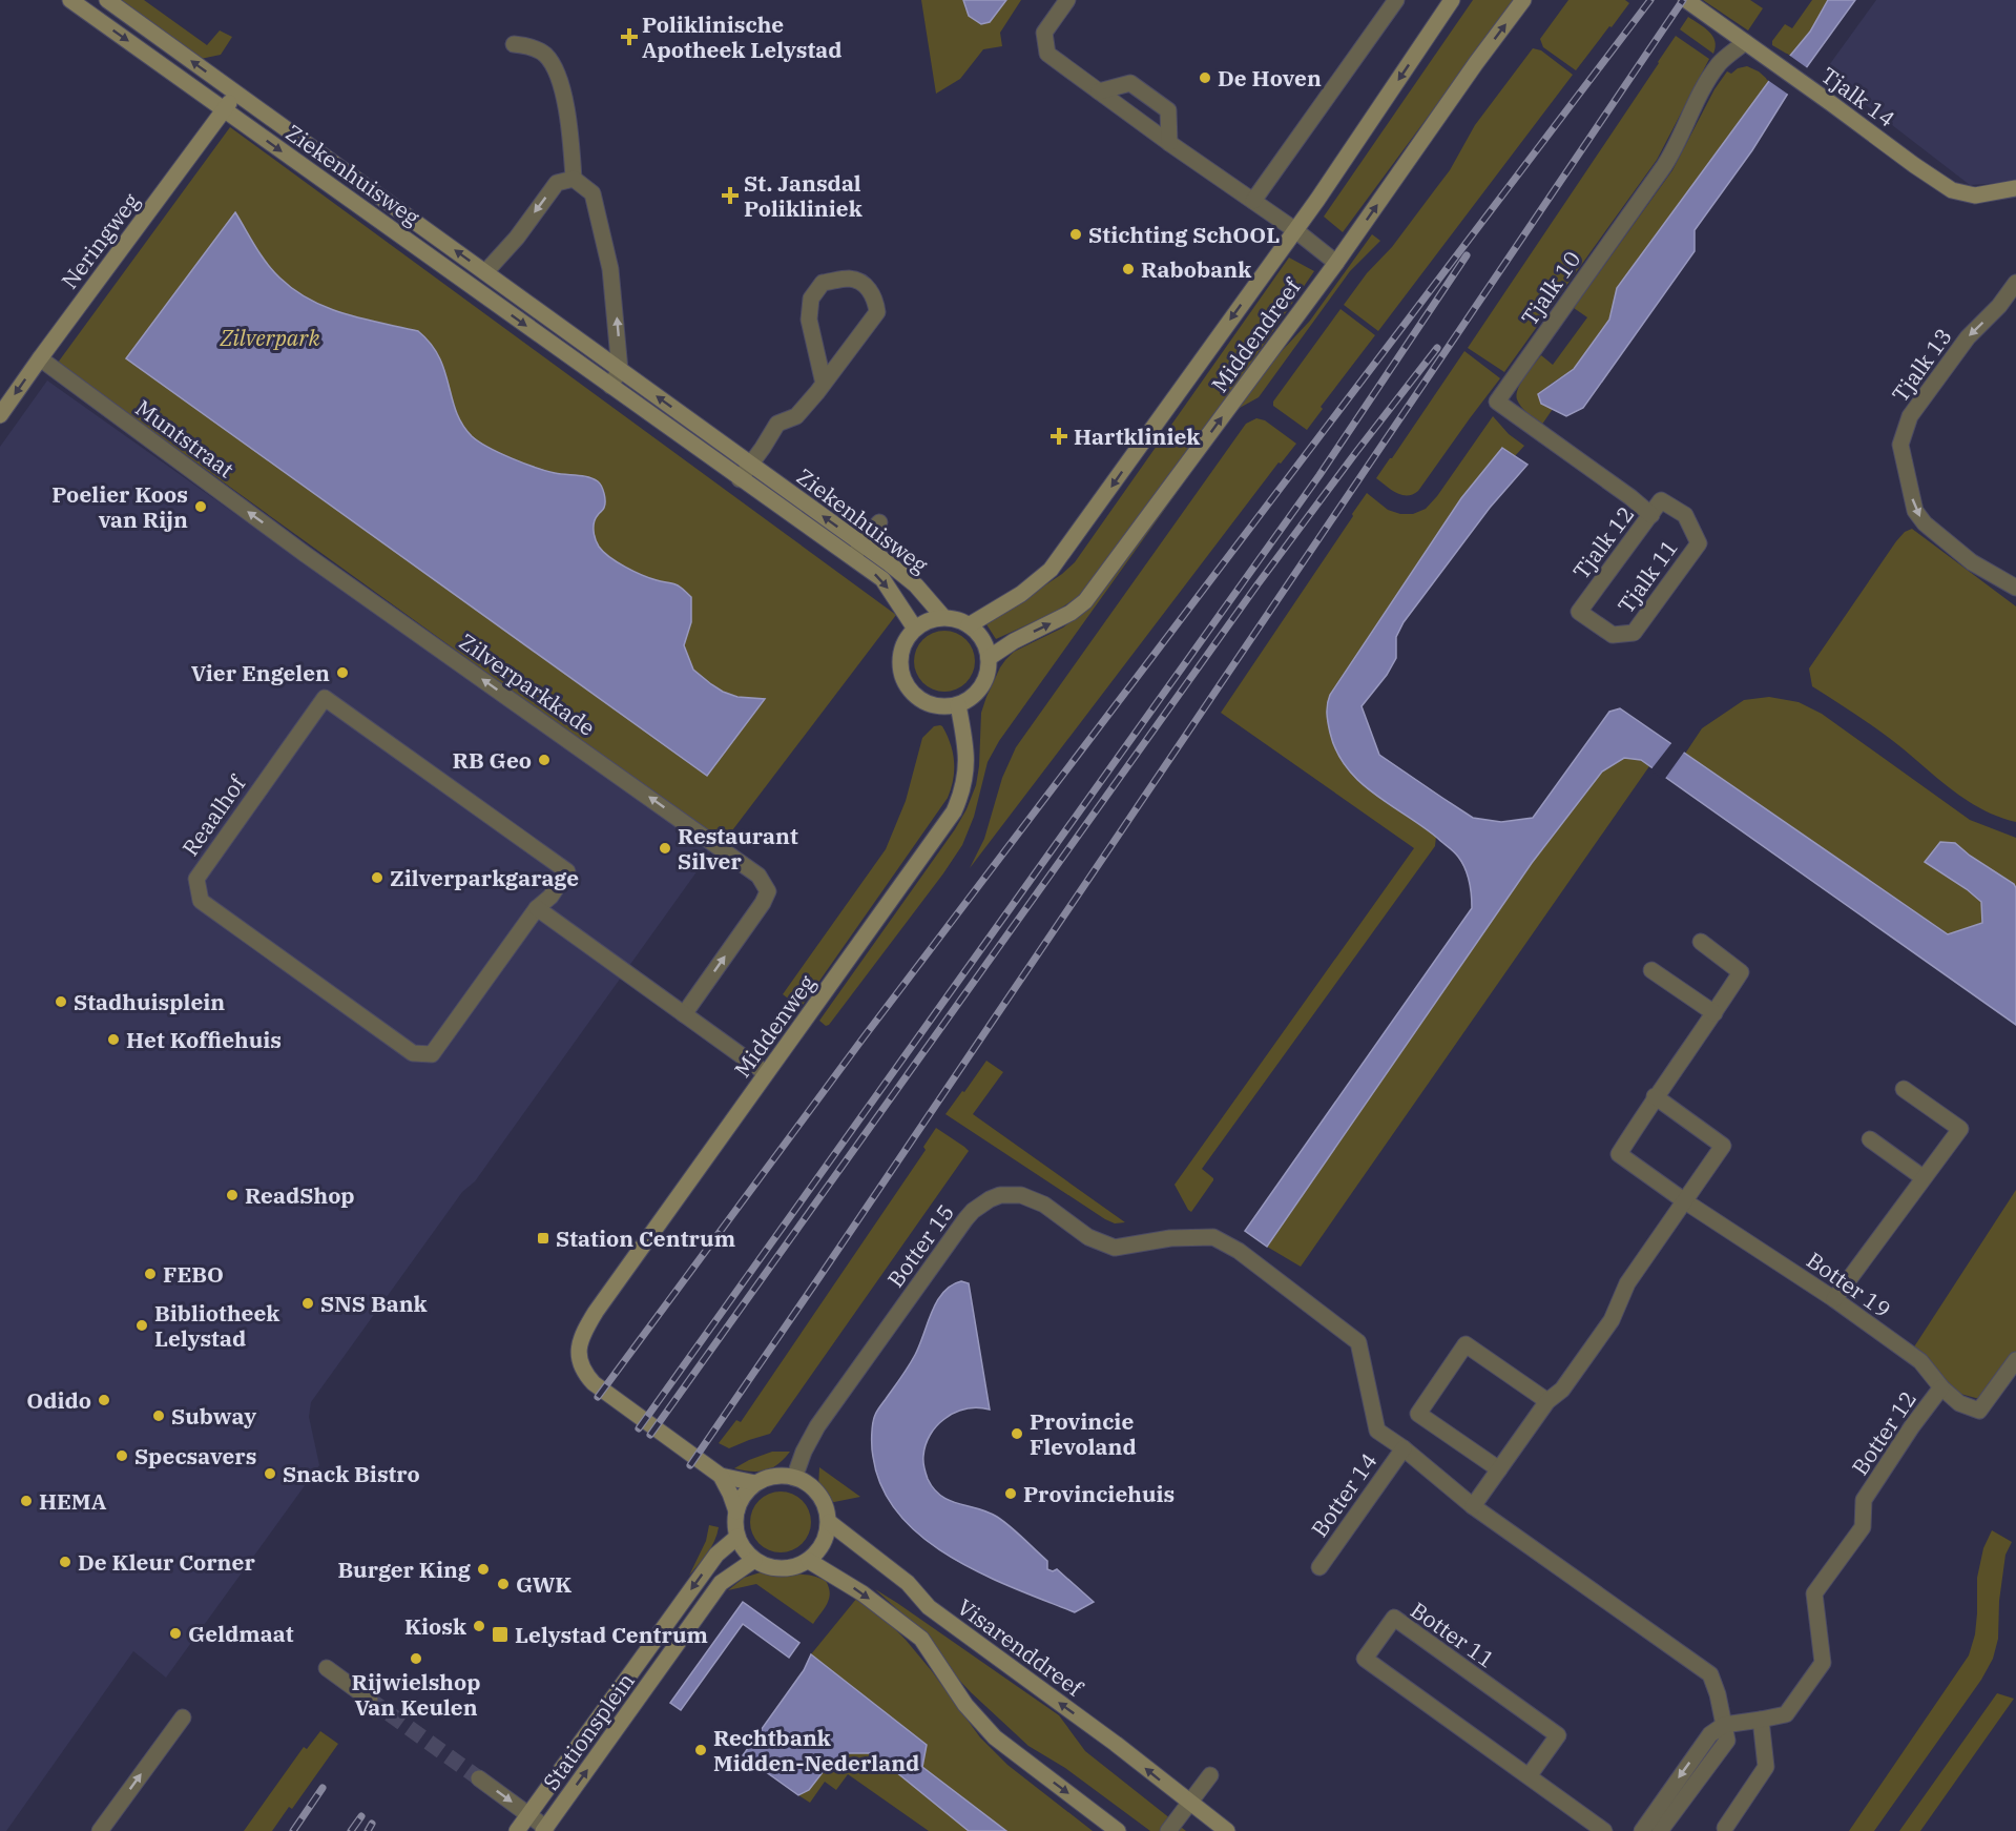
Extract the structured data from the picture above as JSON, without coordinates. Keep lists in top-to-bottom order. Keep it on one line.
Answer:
{"streets":{"main road":["Tjalk 14","Ziekenhuisweg","Neringweg","Middendreef","Middenweg","Visarenddreef","Stationsplein"],"street":["Tjalk 10","Tjalk 13","Muntstraat","Tjalk 12","Tjalk 11","Zilverparkkade","Reaalhof","Botter 15","Botter 19","Botter 12","Botter 14","Botter 11"]},"crossings":[["Tjalk 14","Tjalk 10"],["Ziekenhuisweg","Neringweg"],["Ziekenhuisweg","Middendreef"],["Ziekenhuisweg","Middenweg"],["Neringweg","Muntstraat"],["Tjalk 10","Tjalk 12"],["Middendreef","Middenweg"],["Muntstraat","Zilverparkkade"],["Tjalk 12","Tjalk 11"],["Botter 15","Botter 14"],["Botter 15","Visarenddreef"],["Botter 15","Stationsplein"],["Botter 19","Botter 12"],["Visarenddreef","Stationsplein"]],"one_way":["Muntstraat","Zilverparkkade"],"parks":["Zilverpark"],"places":{"health":["Poliklinische Apotheek Lelystad","St. Jansdal Polikliniek","Hartkliniek"],"other":["De Hoven","Stichting SchOOL","Rabobank","Poelier Koos van Rijn","Vier Engelen","RB Geo","Restaurant Silver","Zilverparkgarage","Stadhuisplein","Het Koffiehuis","ReadShop","FEBO","SNS Bank","Bibliotheek Lelystad","Odido","Subway","Provincie Flevoland","Specsavers","Snack Bistro","Provinciehuis","HEMA","De Kleur Corner","Burger King","GWK","Kiosk","Geldmaat","Rijwielshop Van Keulen","Rechtbank Midden-Nederland"],"transit":["Station Centrum","Lelystad Centrum"]}}
